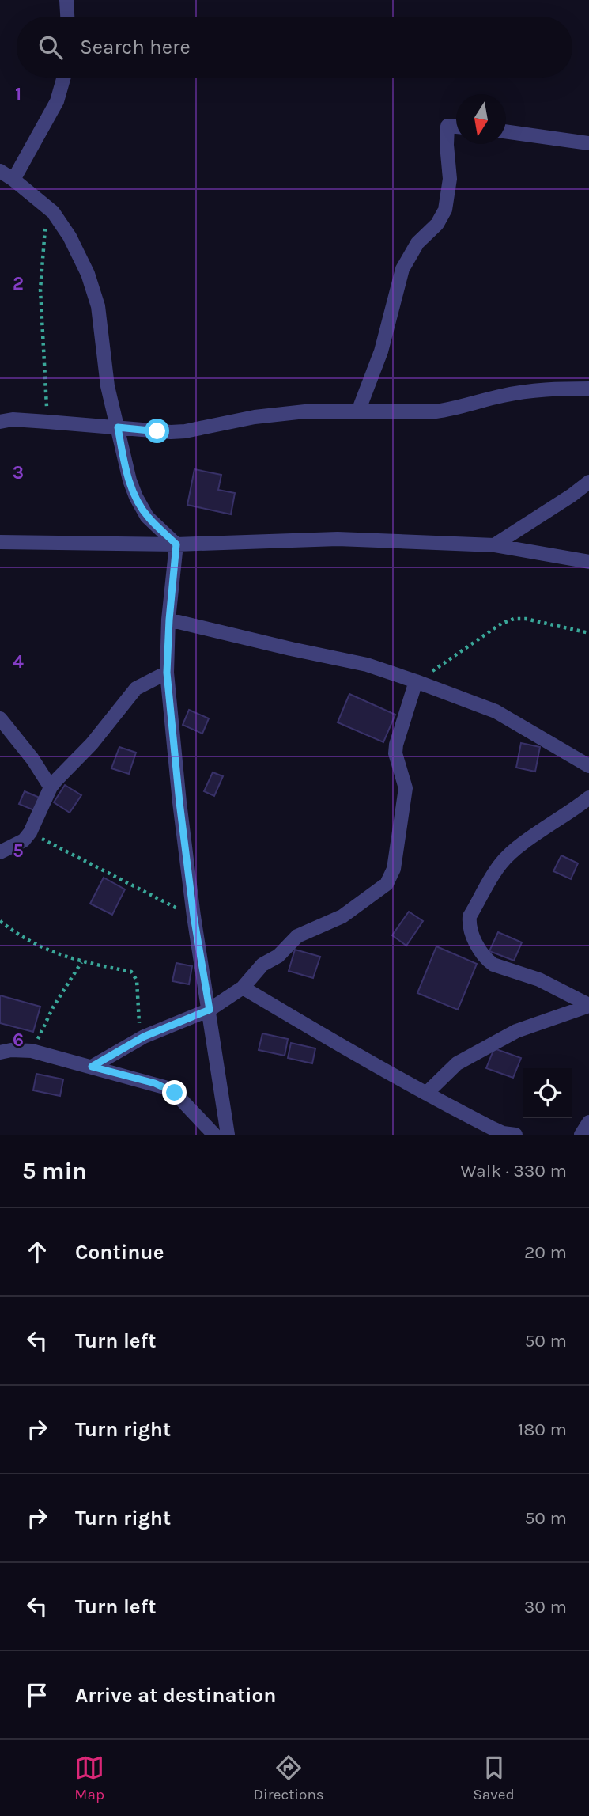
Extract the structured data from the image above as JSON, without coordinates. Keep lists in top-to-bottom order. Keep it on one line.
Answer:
{"north":"bottom","page":{"search":"Search here","heading":["5 min","Walk · 330 m"],"list":[["Continue","20 m"],["Turn left","50 m"],["Turn right","180 m"],["Turn right","50 m"],["Turn left","30 m"],"Arrive at destination"],"nav":["Map","Directions","Saved"]},"grid":{"rows":["1","2","3","4","5","6"]}}
